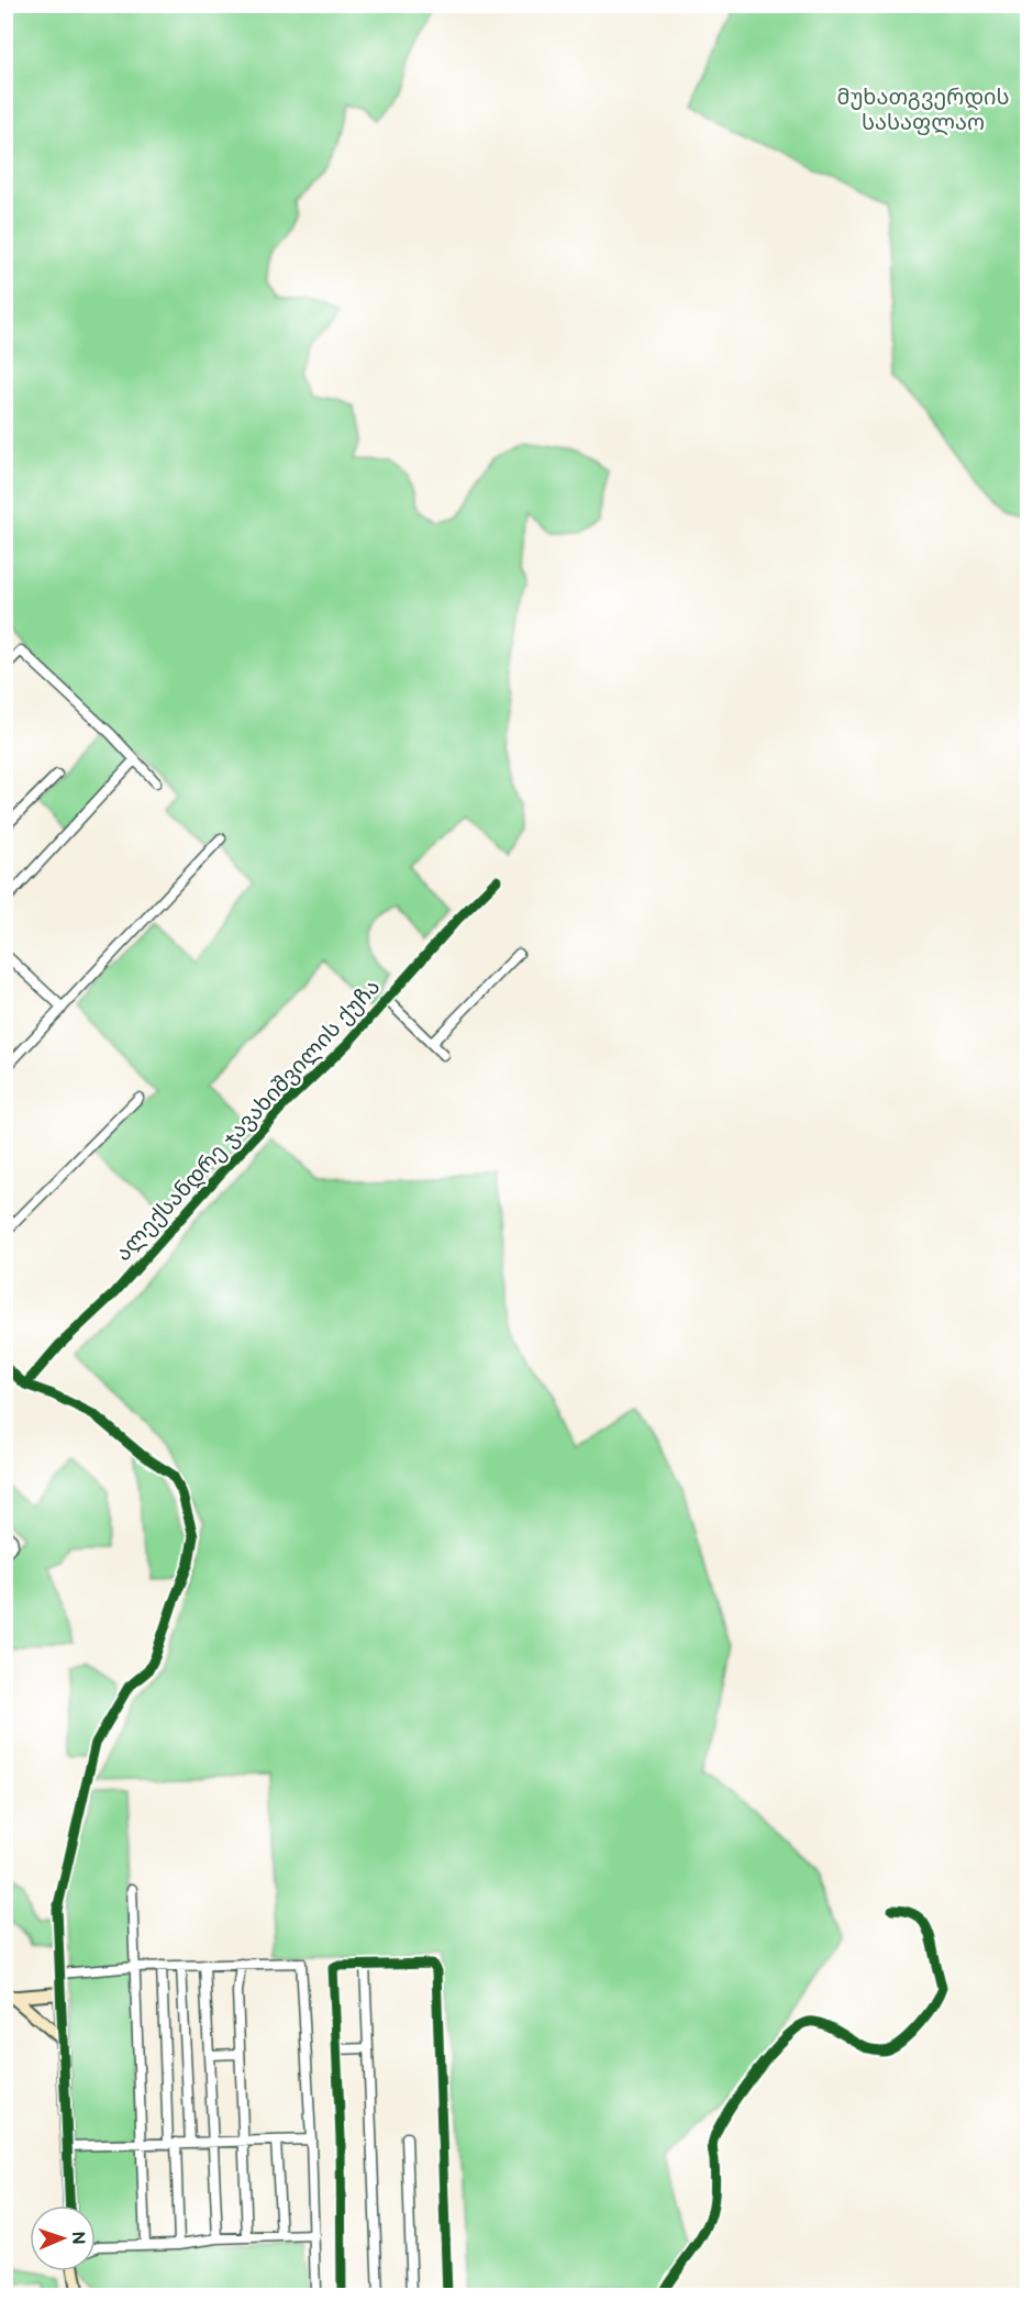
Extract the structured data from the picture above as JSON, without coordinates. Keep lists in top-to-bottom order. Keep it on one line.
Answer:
{"streets":{"street":["ალექსანდრე ჯავახიშვილის ქუჩა"]},"parks":["მუხათგვერდის სასაფლაო"],"north":"right"}
